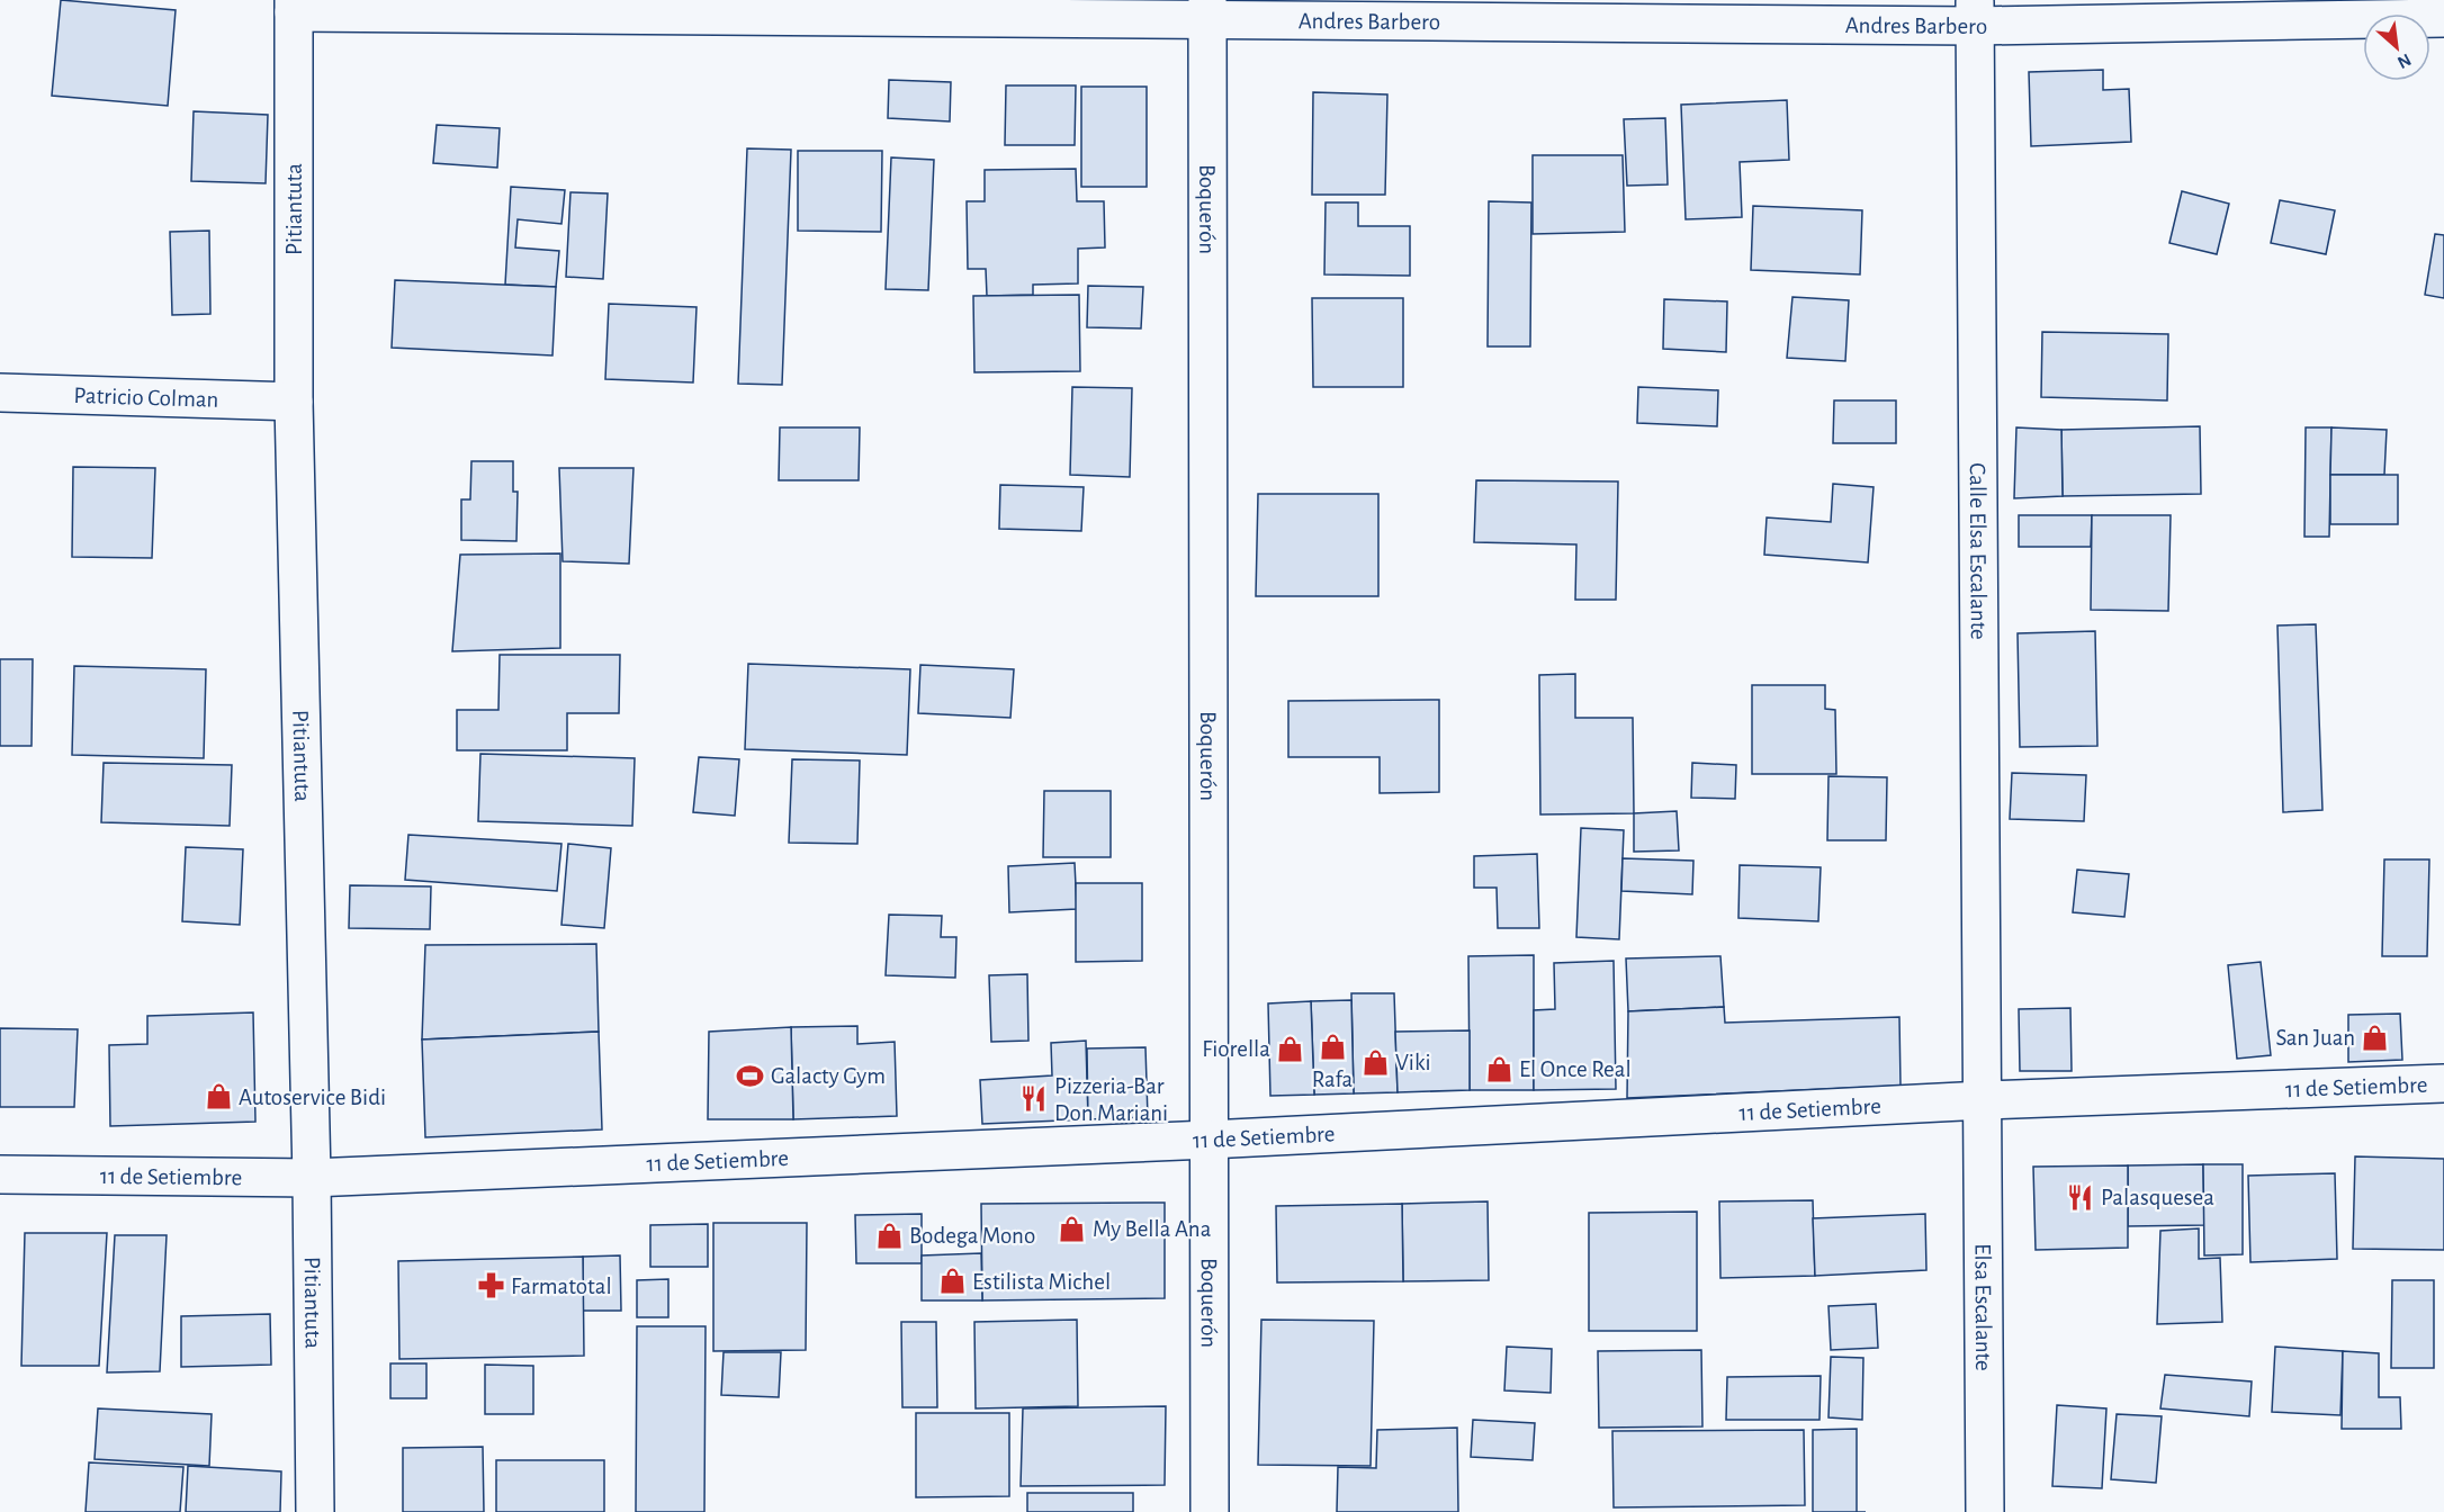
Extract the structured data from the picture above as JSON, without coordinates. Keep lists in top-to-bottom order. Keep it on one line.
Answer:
{"streets":{"street":["Andres Barbero","Pitiantuta","Boquerón","Patricio Colman","Calle Elsa Escalante","11 de Setiembre","Elsa Escalante"]},"crossings":[["Andres Barbero","Pitiantuta"],["Andres Barbero","Boquerón"],["Andres Barbero","Calle Elsa Escalante"],["Pitiantuta","Patricio Colman"],["Pitiantuta","11 de Setiembre"],["Boquerón","11 de Setiembre"],["Calle Elsa Escalante","11 de Setiembre"],["Calle Elsa Escalante","Elsa Escalante"],["11 de Setiembre","Elsa Escalante"]],"places":{"shop":["San Juan","Rafa","Fiorella","Viki","El Once Real","Autoservice Bidi","My Bella Ana","Bodega Mono","Estilista Michel"],"sports":["Galacty Gym"],"restaurant":["Pizzeria-Bar Don Mariani","Palasquesea"],"pharmacy":["Farmatotal"]},"north":"bottom right"}
